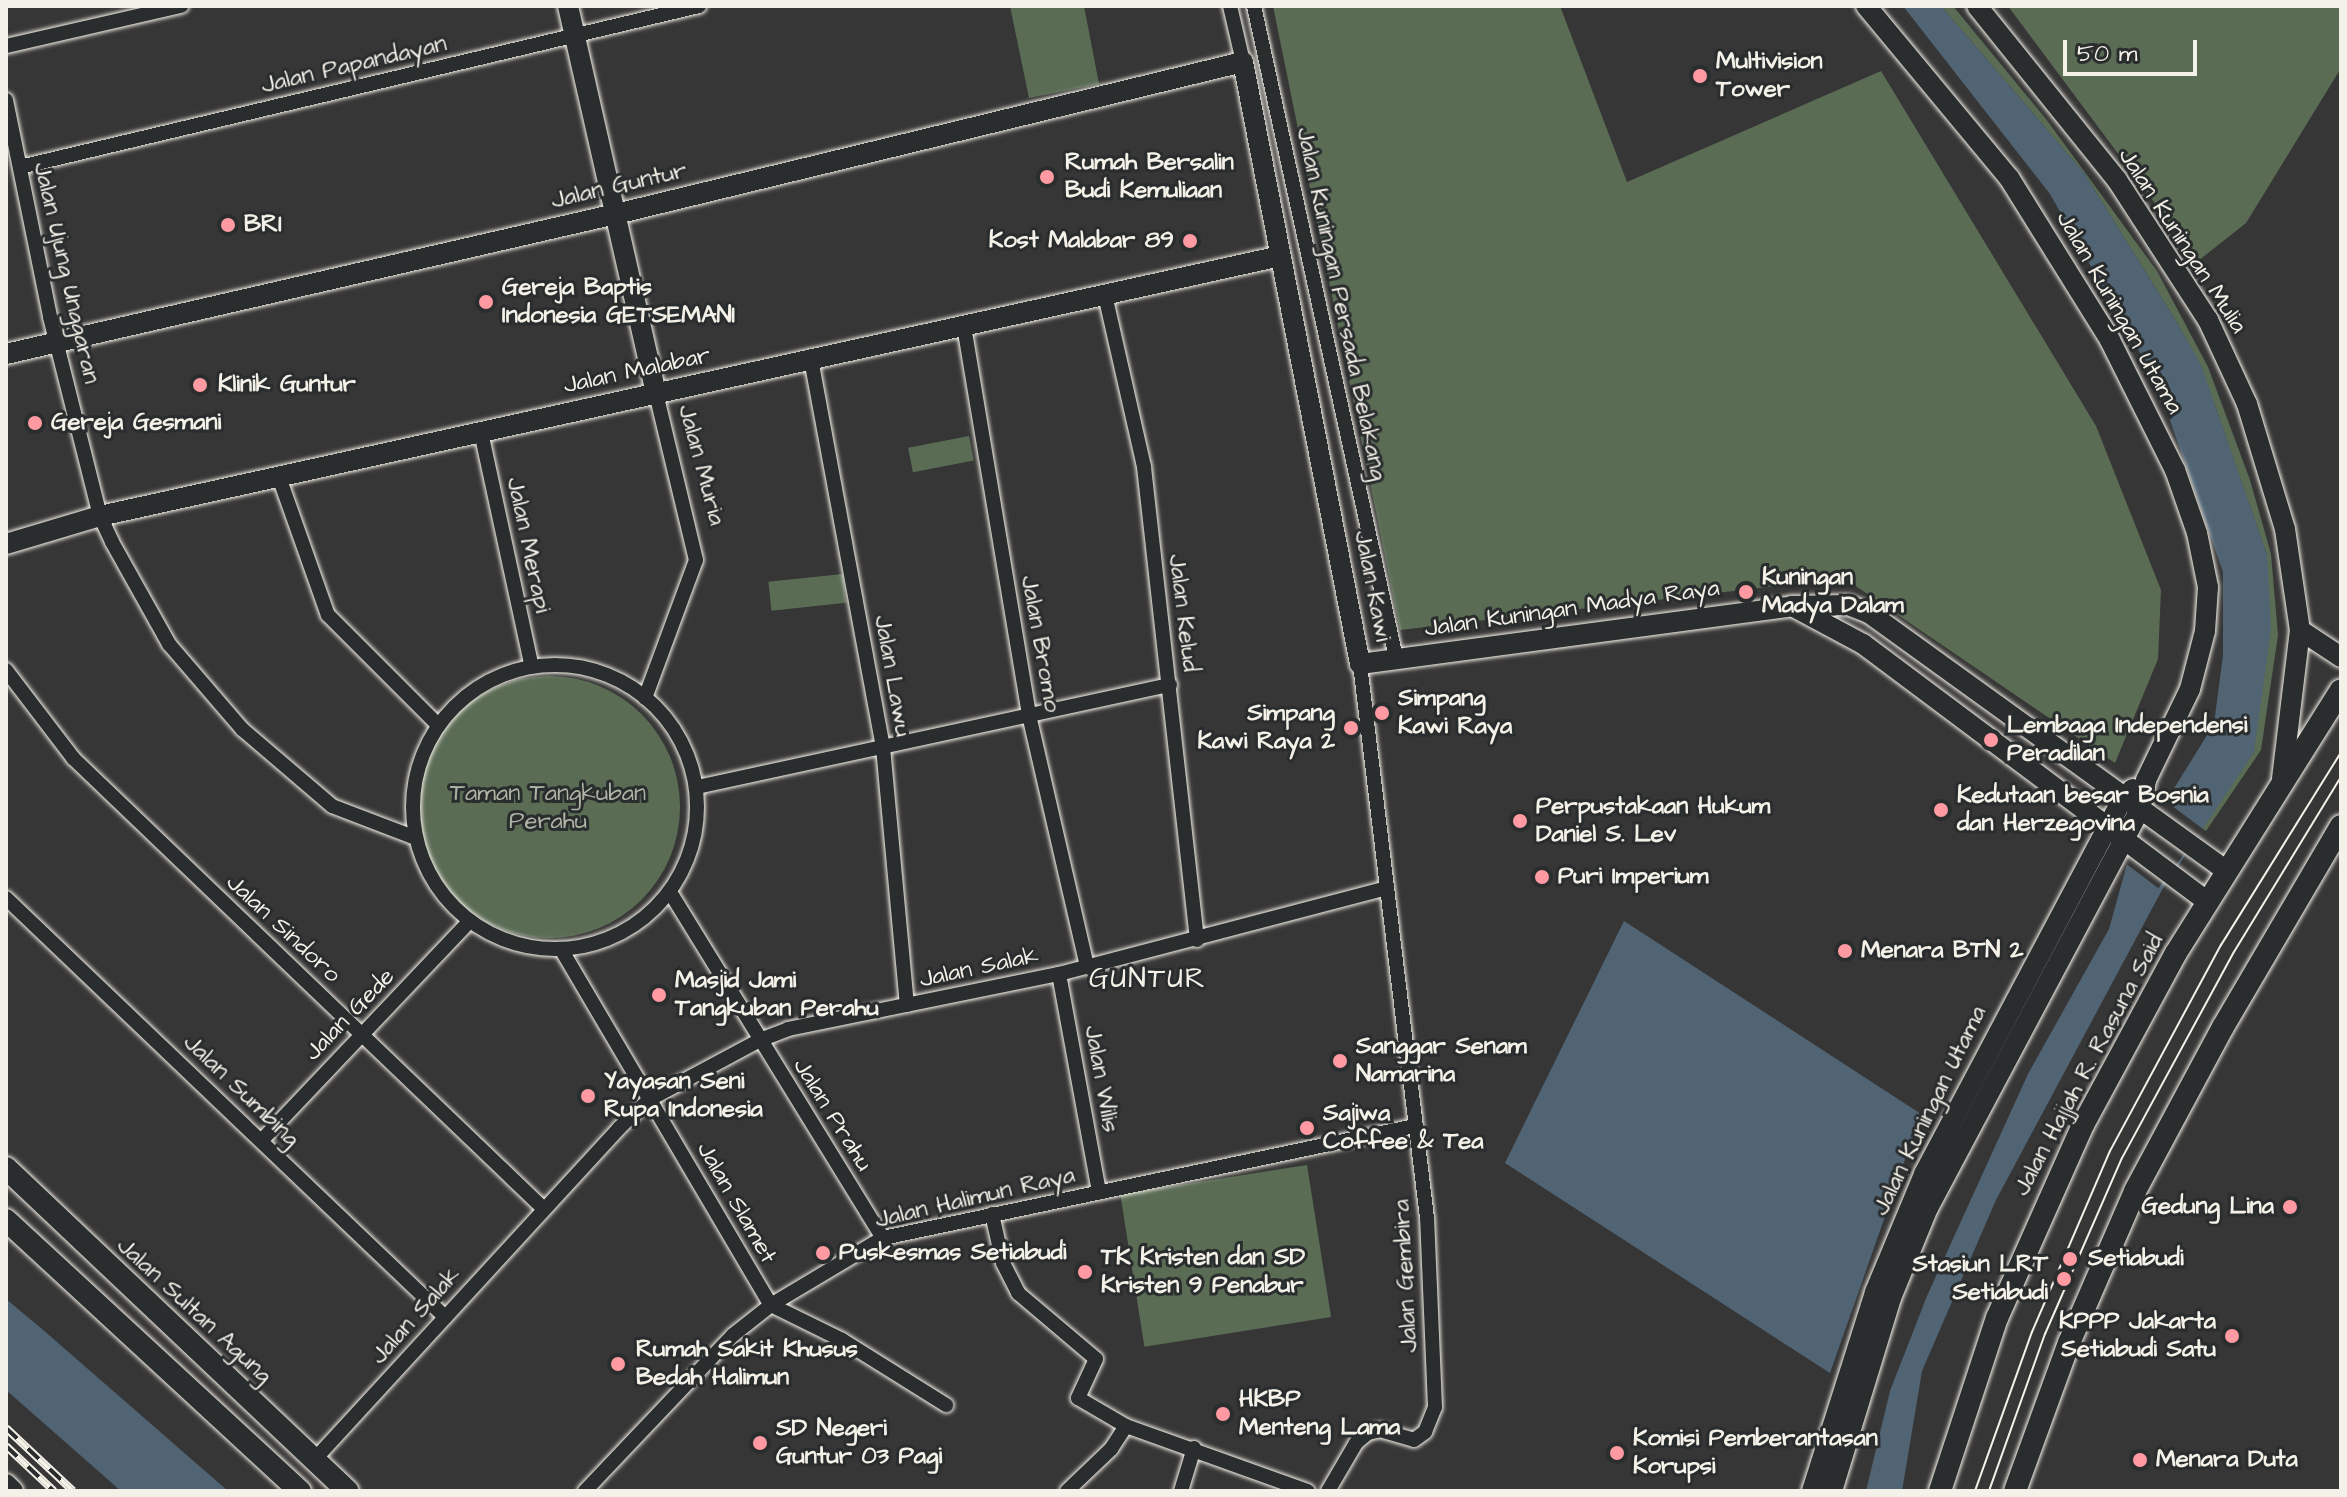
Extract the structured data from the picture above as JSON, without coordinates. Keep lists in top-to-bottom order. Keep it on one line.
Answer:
{"streets":{"main road":["Jalan Hajjah R. Rasuna Said","Jalan Sultan Agung"],"street":["Jalan Papandayan","Jalan Guntur","Jalan Kuningan Mulia","Jalan Ujung Unggaran","Jalan Kuningan Persada Belakang","Jalan Kuningan Utama","Jalan Malabar","Jalan Muria","Jalan Merapi","Jalan Kawi","Jalan Kuningan Madya Raya","Jalan Kelud","Jalan Bromo","Jalan Lawu","Jalan Sindoro","Jalan Salak","Jalan Gede","Jalan Wilis","Jalan Sumbing","Jalan Prahu","Jalan Halimun Raya","Jalan Slamet","Jalan Gembira"]},"crossings":[["Jalan Papandayan","Jalan Ujung Unggaran"],["Jalan Papandayan","Jalan Muria"],["Jalan Guntur","Jalan Ujung Unggaran"],["Jalan Guntur","Jalan Muria"],["Jalan Guntur","Jalan Kawi"],["Jalan Kuningan Mulia","Jalan Hajjah R. Rasuna Said"],["Jalan Ujung Unggaran","Jalan Malabar"],["Jalan Ujung Unggaran","Jalan Muria"],["Jalan Ujung Unggaran","Jalan Merapi"],["Jalan Ujung Unggaran","Jalan Gede"],["Jalan Ujung Unggaran","Jalan Prahu"],["Jalan Ujung Unggaran","Jalan Slamet"],["Jalan Kuningan Persada Belakang","Jalan Kuningan Madya Raya"],["Jalan Kuningan Utama","Jalan Kuningan Madya Raya"],["Jalan Malabar","Jalan Muria"],["Jalan Malabar","Jalan Merapi"],["Jalan Malabar","Jalan Kawi"],["Jalan Malabar","Jalan Kelud"],["Jalan Malabar","Jalan Bromo"],["Jalan Malabar","Jalan Lawu"],["Jalan Muria","Jalan Merapi"],["Jalan Muria","Jalan Gede"],["Jalan Muria","Jalan Prahu"],["Jalan Muria","Jalan Slamet"],["Jalan Merapi","Jalan Gede"],["Jalan Merapi","Jalan Prahu"],["Jalan Merapi","Jalan Slamet"],["Jalan Kawi","Jalan Kuningan Madya Raya"],["Jalan Kawi","Jalan Salak"],["Jalan Kawi","Jalan Halimun Raya"],["Jalan Kawi","Jalan Gembira"],["Jalan Kuningan Madya Raya","Jalan Hajjah R. Rasuna Said"],["Jalan Kelud","Jalan Salak"],["Jalan Bromo","Jalan Salak"],["Jalan Lawu","Jalan Salak"],["Jalan Sindoro","Jalan Salak"],["Jalan Sindoro","Jalan Gede"],["Jalan Salak","Jalan Wilis"],["Jalan Salak","Jalan Sumbing"],["Jalan Salak","Jalan Prahu"],["Jalan Salak","Jalan Slamet"],["Jalan Salak","Jalan Sultan Agung"],["Jalan Gede","Jalan Sumbing"],["Jalan Gede","Jalan Prahu"],["Jalan Gede","Jalan Slamet"],["Jalan Wilis","Jalan Halimun Raya"],["Jalan Prahu","Jalan Halimun Raya"],["Jalan Prahu","Jalan Slamet"],["Jalan Halimun Raya","Jalan Slamet"],["Jalan Halimun Raya","Jalan Gembira"]],"districts":["GUNTUR"],"parks":["Taman Tangkuban Perahu"],"places":["Multivision Tower","Rumah Bersalin Budi Kemuliaan","BRI","Kost Malabar 89","Gereja Baptis Indonesia GETSEMANI","Klinik Guntur","Gereja Gesmani","Kuningan Madya Dalam","Simpang Kawi Raya","Simpang Kawi Raya 2","Lembaga Independensi Peradilan","Kedutaan besar Bosnia dan Herzegovina","Perpustakaan Hukum Daniel S. Lev","Puri Imperium","Menara BTN 2","Masjid Jami Tangkuban Perahu","Sanggar Senam Namarina","Yayasan Seni Rupa Indonesia","Sajiwa Coffee & Tea","Gedung Lina","Puskesmas Setiabudi","Setiabudi","TK Kristen dan SD Kristen 9 Penabur","Stasiun LRT Setiabudi","KPPP Jakarta Setiabudi Satu","Rumah Sakit Khusus Bedah Halimun","HKBP Menteng Lama","SD Negeri Guntur 03 Pagi","Komisi Pemberantasan Korupsi","Menara Duta"],"scale_bar":"50 m"}
